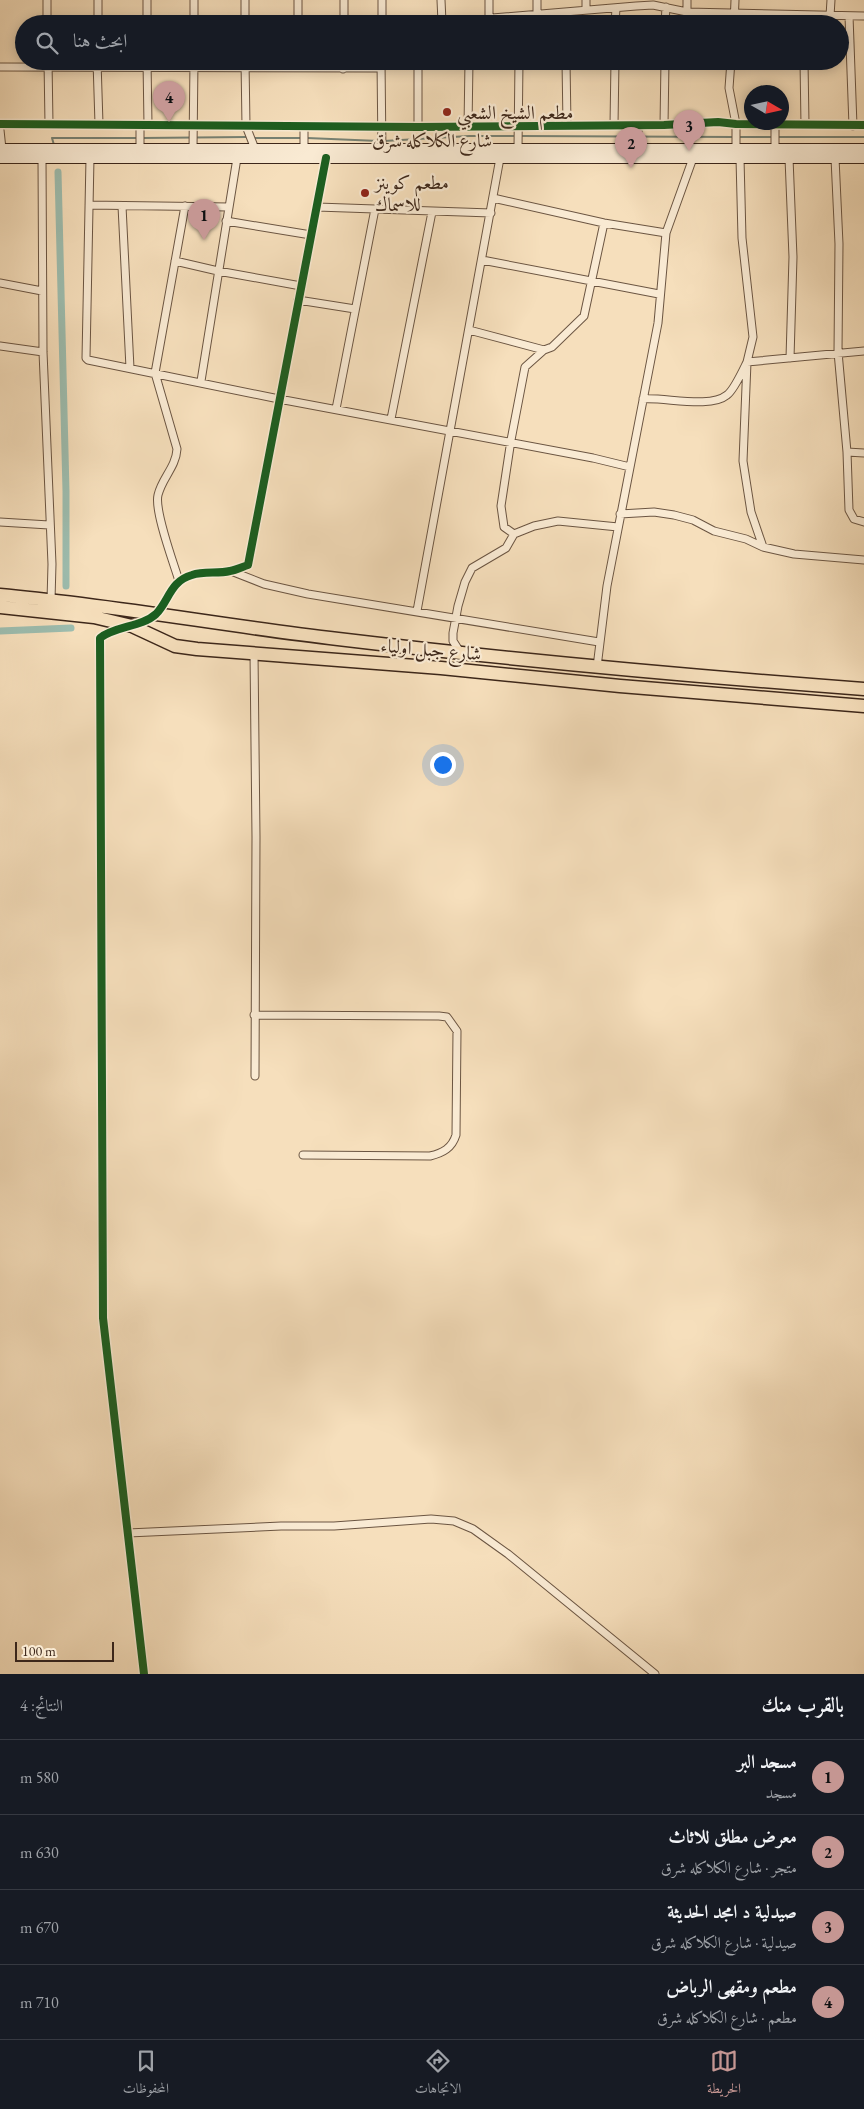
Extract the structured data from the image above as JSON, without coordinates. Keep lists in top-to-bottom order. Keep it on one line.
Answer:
{"streets":{"highway":["شارع جبل اولياء"],"street":["شارع الكلاكله شرق"]},"places":["مطعم الشيخ الشعبي","مطعم كوينز للاسماك"],"scale_bar":"100 m","north":"right","page":{"search":"ابحث هنا","pins":["4","3","2","1"],"scale":"100 m","heading":["بالقرب منك","النتائج: 4"],"list":[{"mark":"1","name":"مسجد البر","note":"مسجد","value":"580 m"},{"mark":"2","name":"معرض مطلق للاثاث","note":"متجر · شارع الكلاكله شرق","value":"630 m"},{"mark":"3","name":"صيدلية د امجد الحديثة","note":"صيدلية · شارع الكلاكله شرق","value":"670 m"},{"mark":"4","name":"مطعم ومقهى الرباض","note":"مطعم · شارع الكلاكله شرق","value":"710 m"}],"nav":["الخريطة","الاتجاهات","المحفوظات"]}}
